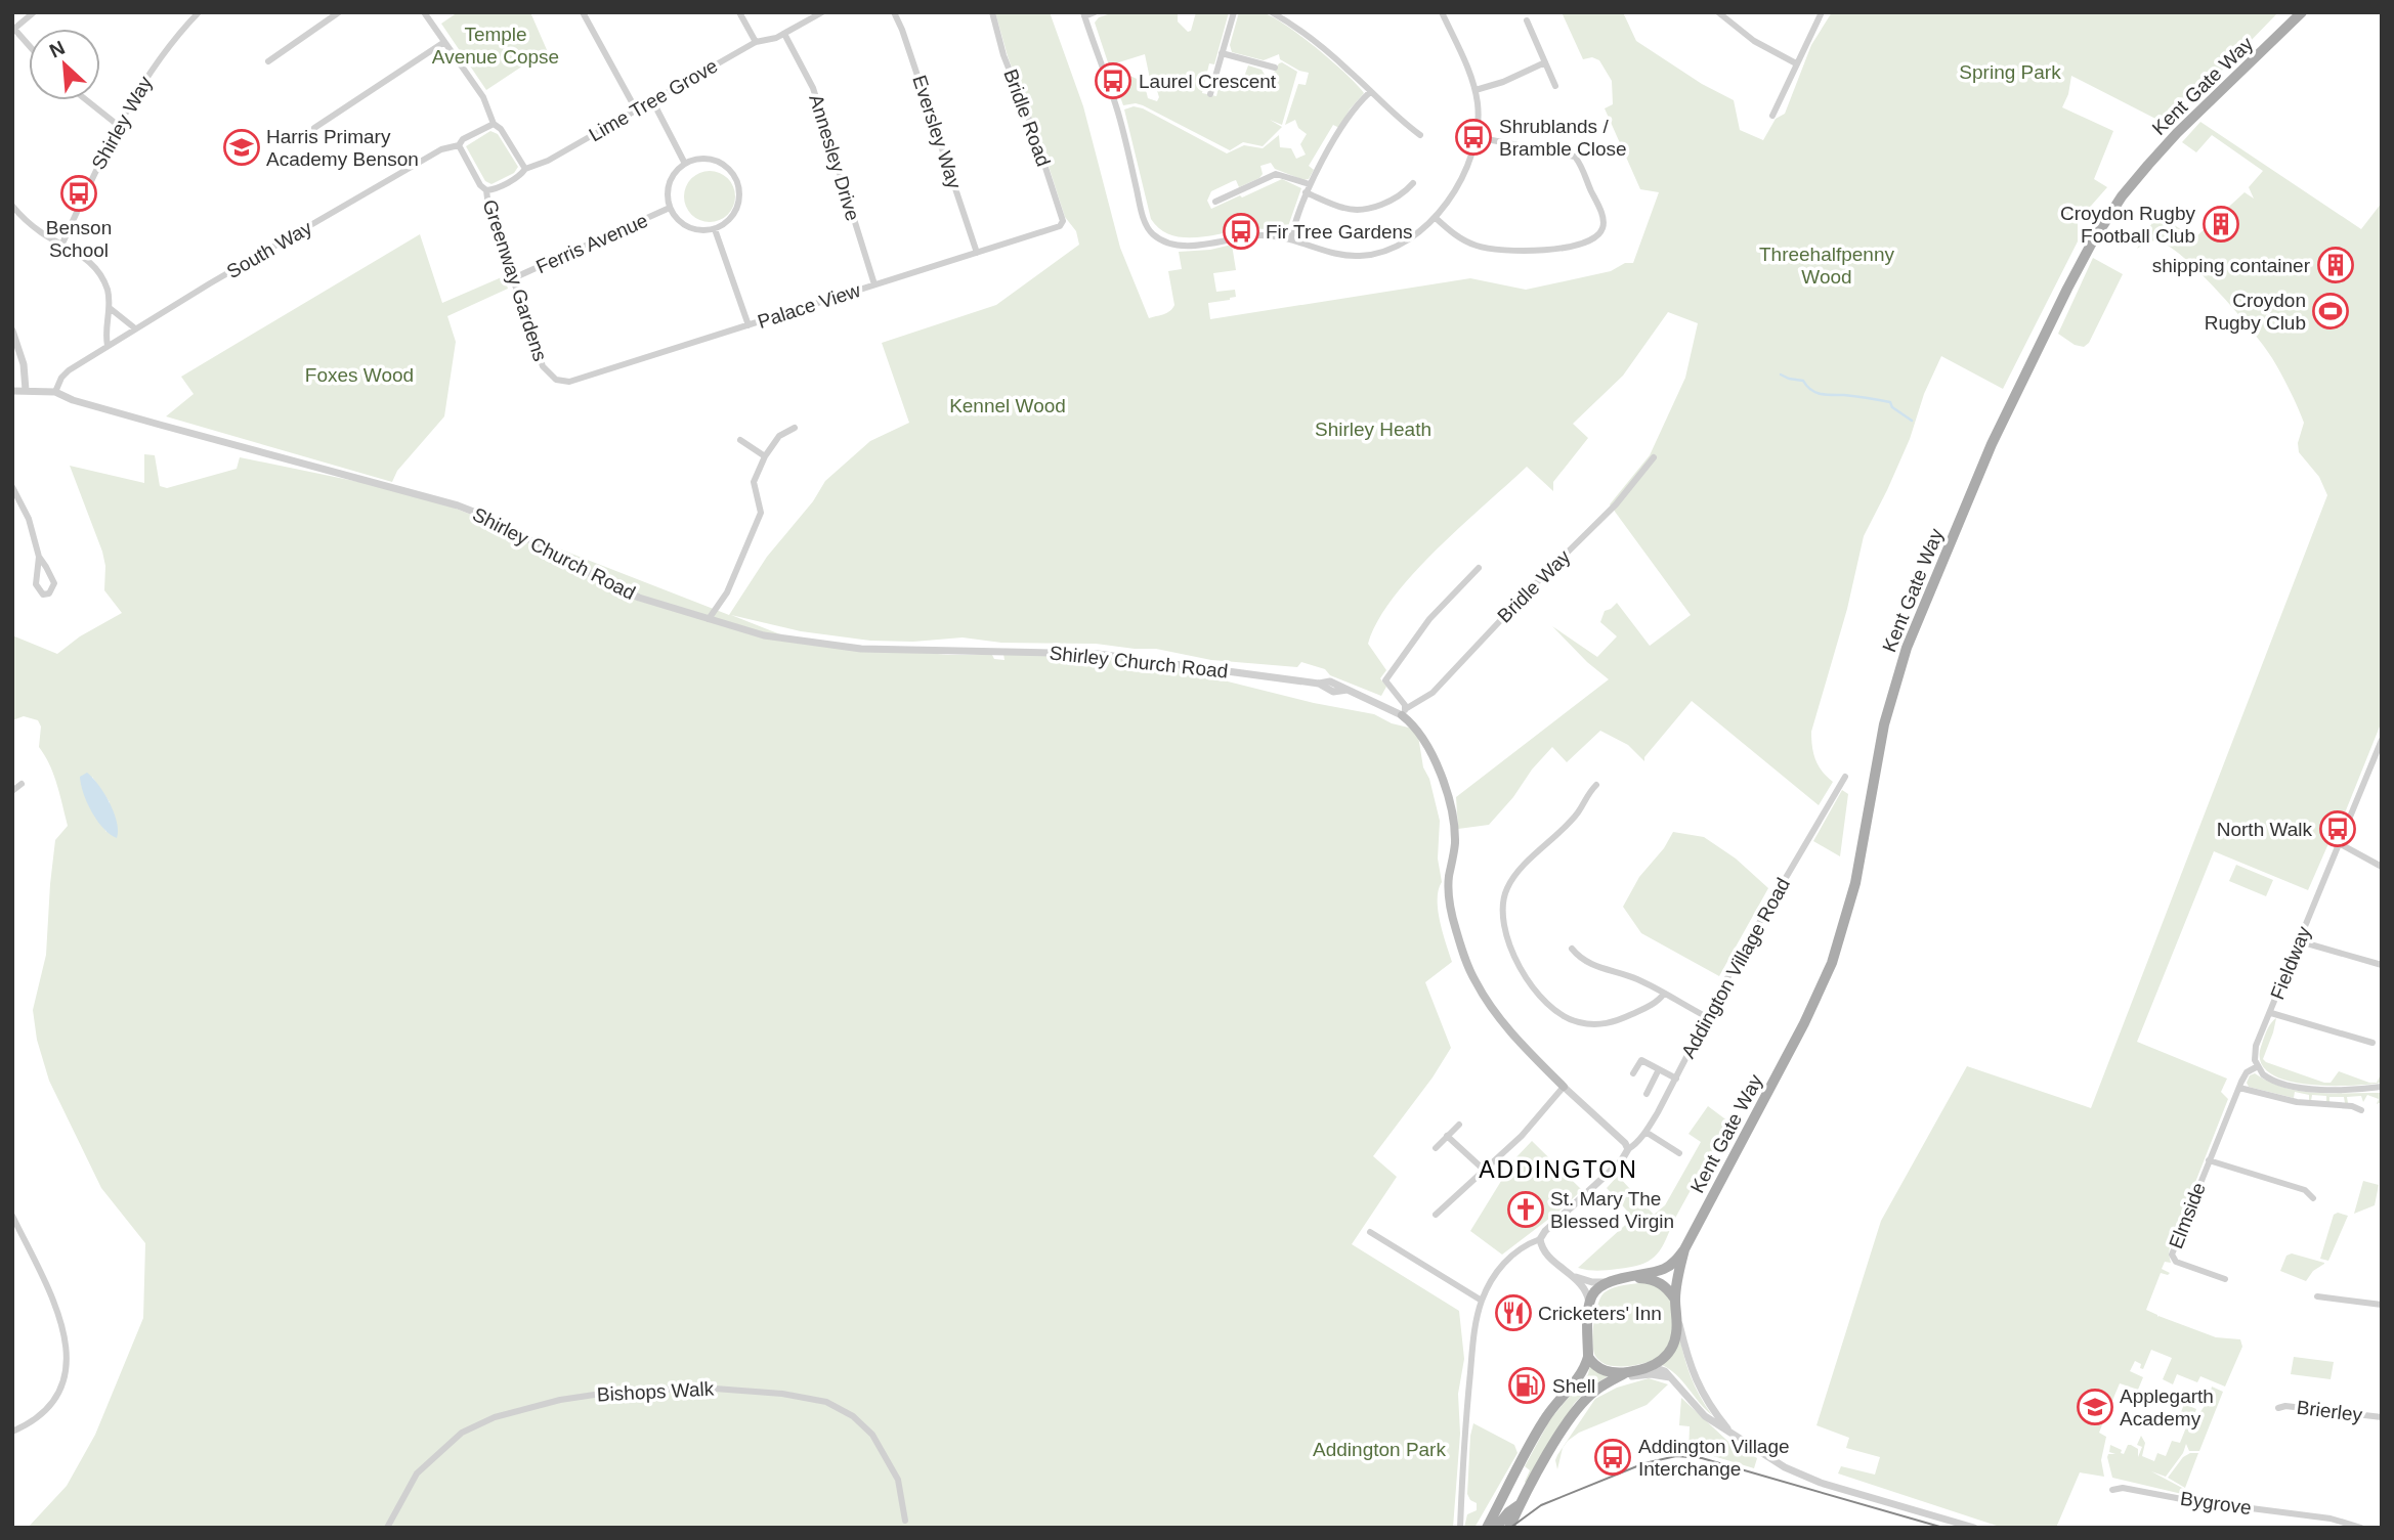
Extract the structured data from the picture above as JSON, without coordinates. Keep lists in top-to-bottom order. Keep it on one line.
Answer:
{"streets":{"main road":["Kent Gate Way"],"street":["Lime Tree Grove","Bridle Road","Shirley Way","Eversley Way","Annesley Drive","Ferris Avenue","South Way","Greenway Gardens","Palace View","Shirley Church Road","Bridle Way","Fieldway","Addington Village Road","Elmside","Bishops Walk","Brierley","Bygrove"]},"crossings":[["Lime Tree Grove","Annesley Drive"],["Lime Tree Grove","Greenway Gardens"],["Bridle Road","Palace View"],["Eversley Way","Palace View"],["Annesley Drive","Palace View"],["Ferris Avenue","Greenway Gardens"],["South Way","Greenway Gardens"],["South Way","Shirley Church Road"],["Greenway Gardens","Palace View"],["Shirley Church Road","Bridle Way"],["Fieldway","Elmside"]],"districts":["ADDINGTON"],"parks":["Temple Avenue Copse","Spring Park","Threehalfpenny Wood","Foxes Wood","Kennel Wood","Shirley Heath","Addington Park"],"places":{"bus stop":["Laurel Crescent","Shrublands / Bramble Close","Benson School","Fir Tree Gardens","North Walk","Addington Village Interchange"],"school or university":["Harris Primary Academy Benson","Applegarth Academy"],"building":["Croydon Rugby Football Club","shipping container"],"sports":["Croydon Rugby Club"],"church":["St. Mary The Blessed Virgin"],"restaurant":["Cricketers' Inn"],"fuel station":["Shell"]},"north":"top left"}
